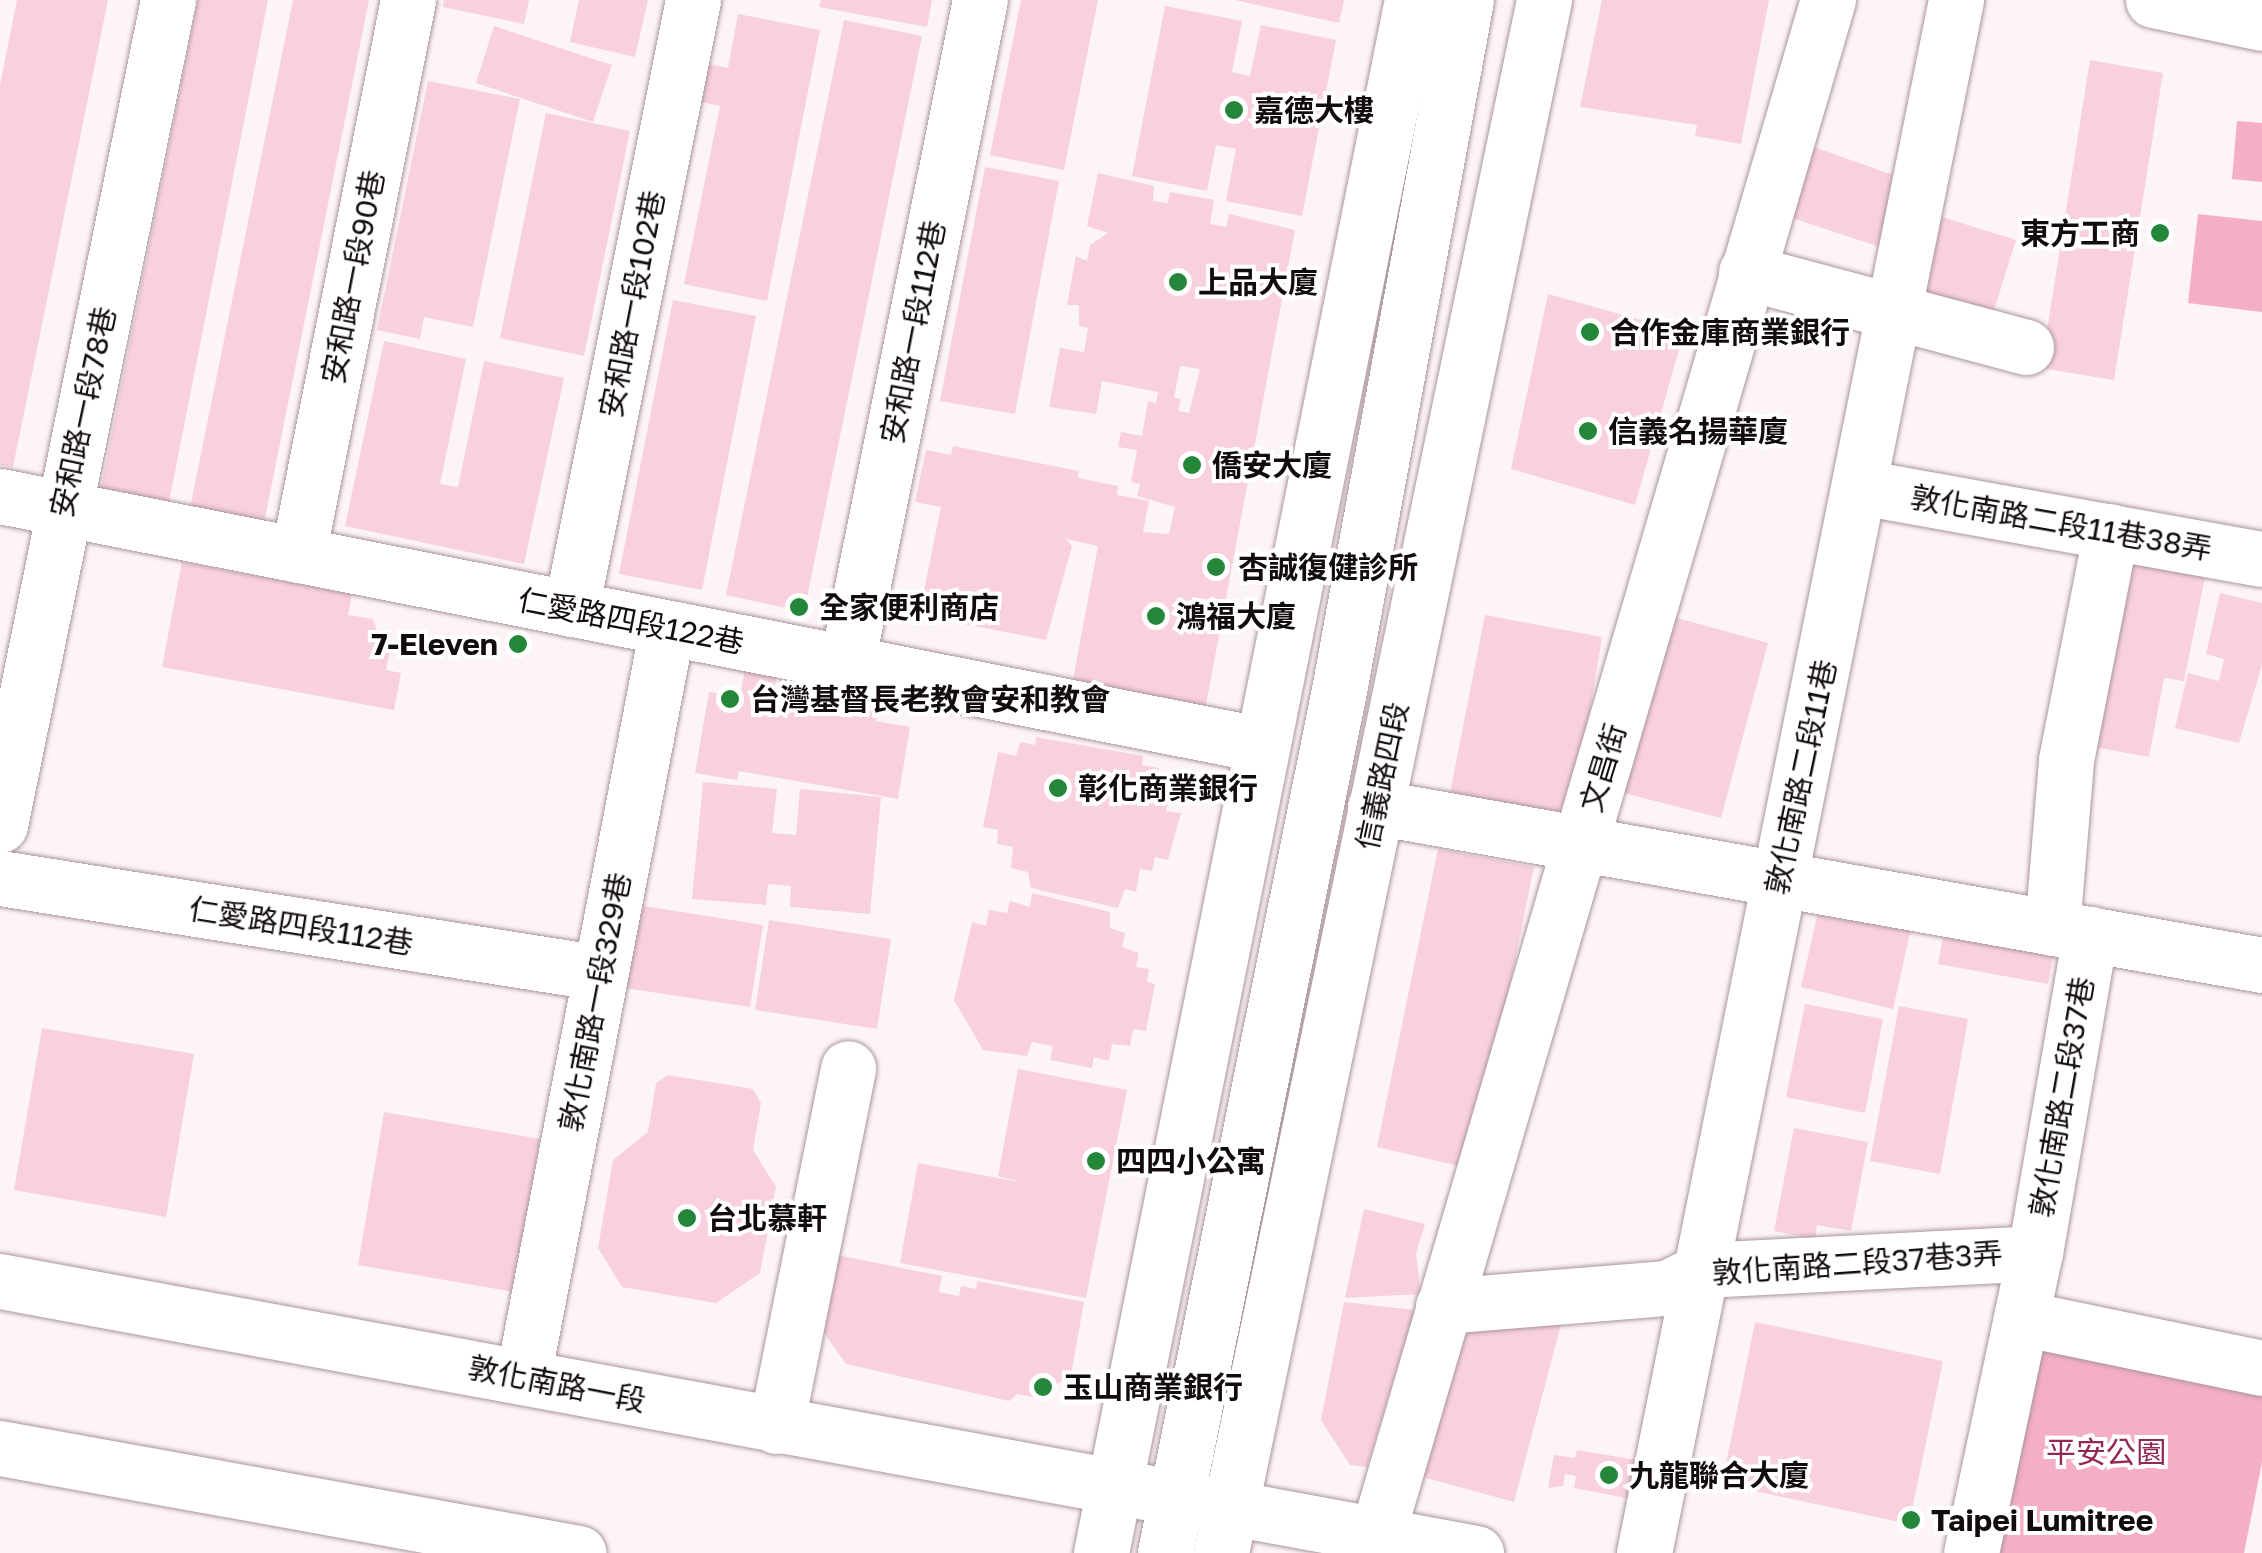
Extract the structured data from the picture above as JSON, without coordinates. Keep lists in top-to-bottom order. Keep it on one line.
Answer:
{"streets":{"main road":["安和路一段90巷","安和路一段102巷","安和路一段112巷","安和路一段78巷","敦化南路二段11巷38弄","仁愛路四段122巷","文昌街","信義路四段","敦化南路二段11巷","仁愛路四段112巷","敦化南路一段329巷","敦化南路二段37巷","敦化南路二段37巷3弄","敦化南路一段"]},"crossings":[["安和路一段90巷","仁愛路四段122巷"],["安和路一段102巷","仁愛路四段122巷"],["安和路一段112巷","仁愛路四段122巷"],["安和路一段78巷","仁愛路四段122巷"],["敦化南路二段11巷38弄","敦化南路二段11巷"],["敦化南路二段11巷38弄","敦化南路二段37巷"],["仁愛路四段122巷","敦化南路一段329巷"],["文昌街","敦化南路二段37巷3弄"],["文昌街","敦化南路一段"],["信義路四段","敦化南路一段"],["敦化南路二段11巷","敦化南路二段37巷3弄"],["仁愛路四段112巷","敦化南路一段329巷"],["敦化南路一段329巷","敦化南路一段"],["敦化南路二段37巷","敦化南路二段37巷3弄"]],"parks":["平安公園"],"places":["嘉德大樓","東方工商","上品大廈","合作金庫商業銀行","信義名揚華廈","僑安大廈","杏誠復健診所","全家便利商店","鴻福大廈","7-Eleven","台灣基督長老教會安和教會","彰化商業銀行","四四小公寓","台北慕軒","玉山商業銀行","九龍聯合大廈","Taipei Lumitree"]}
